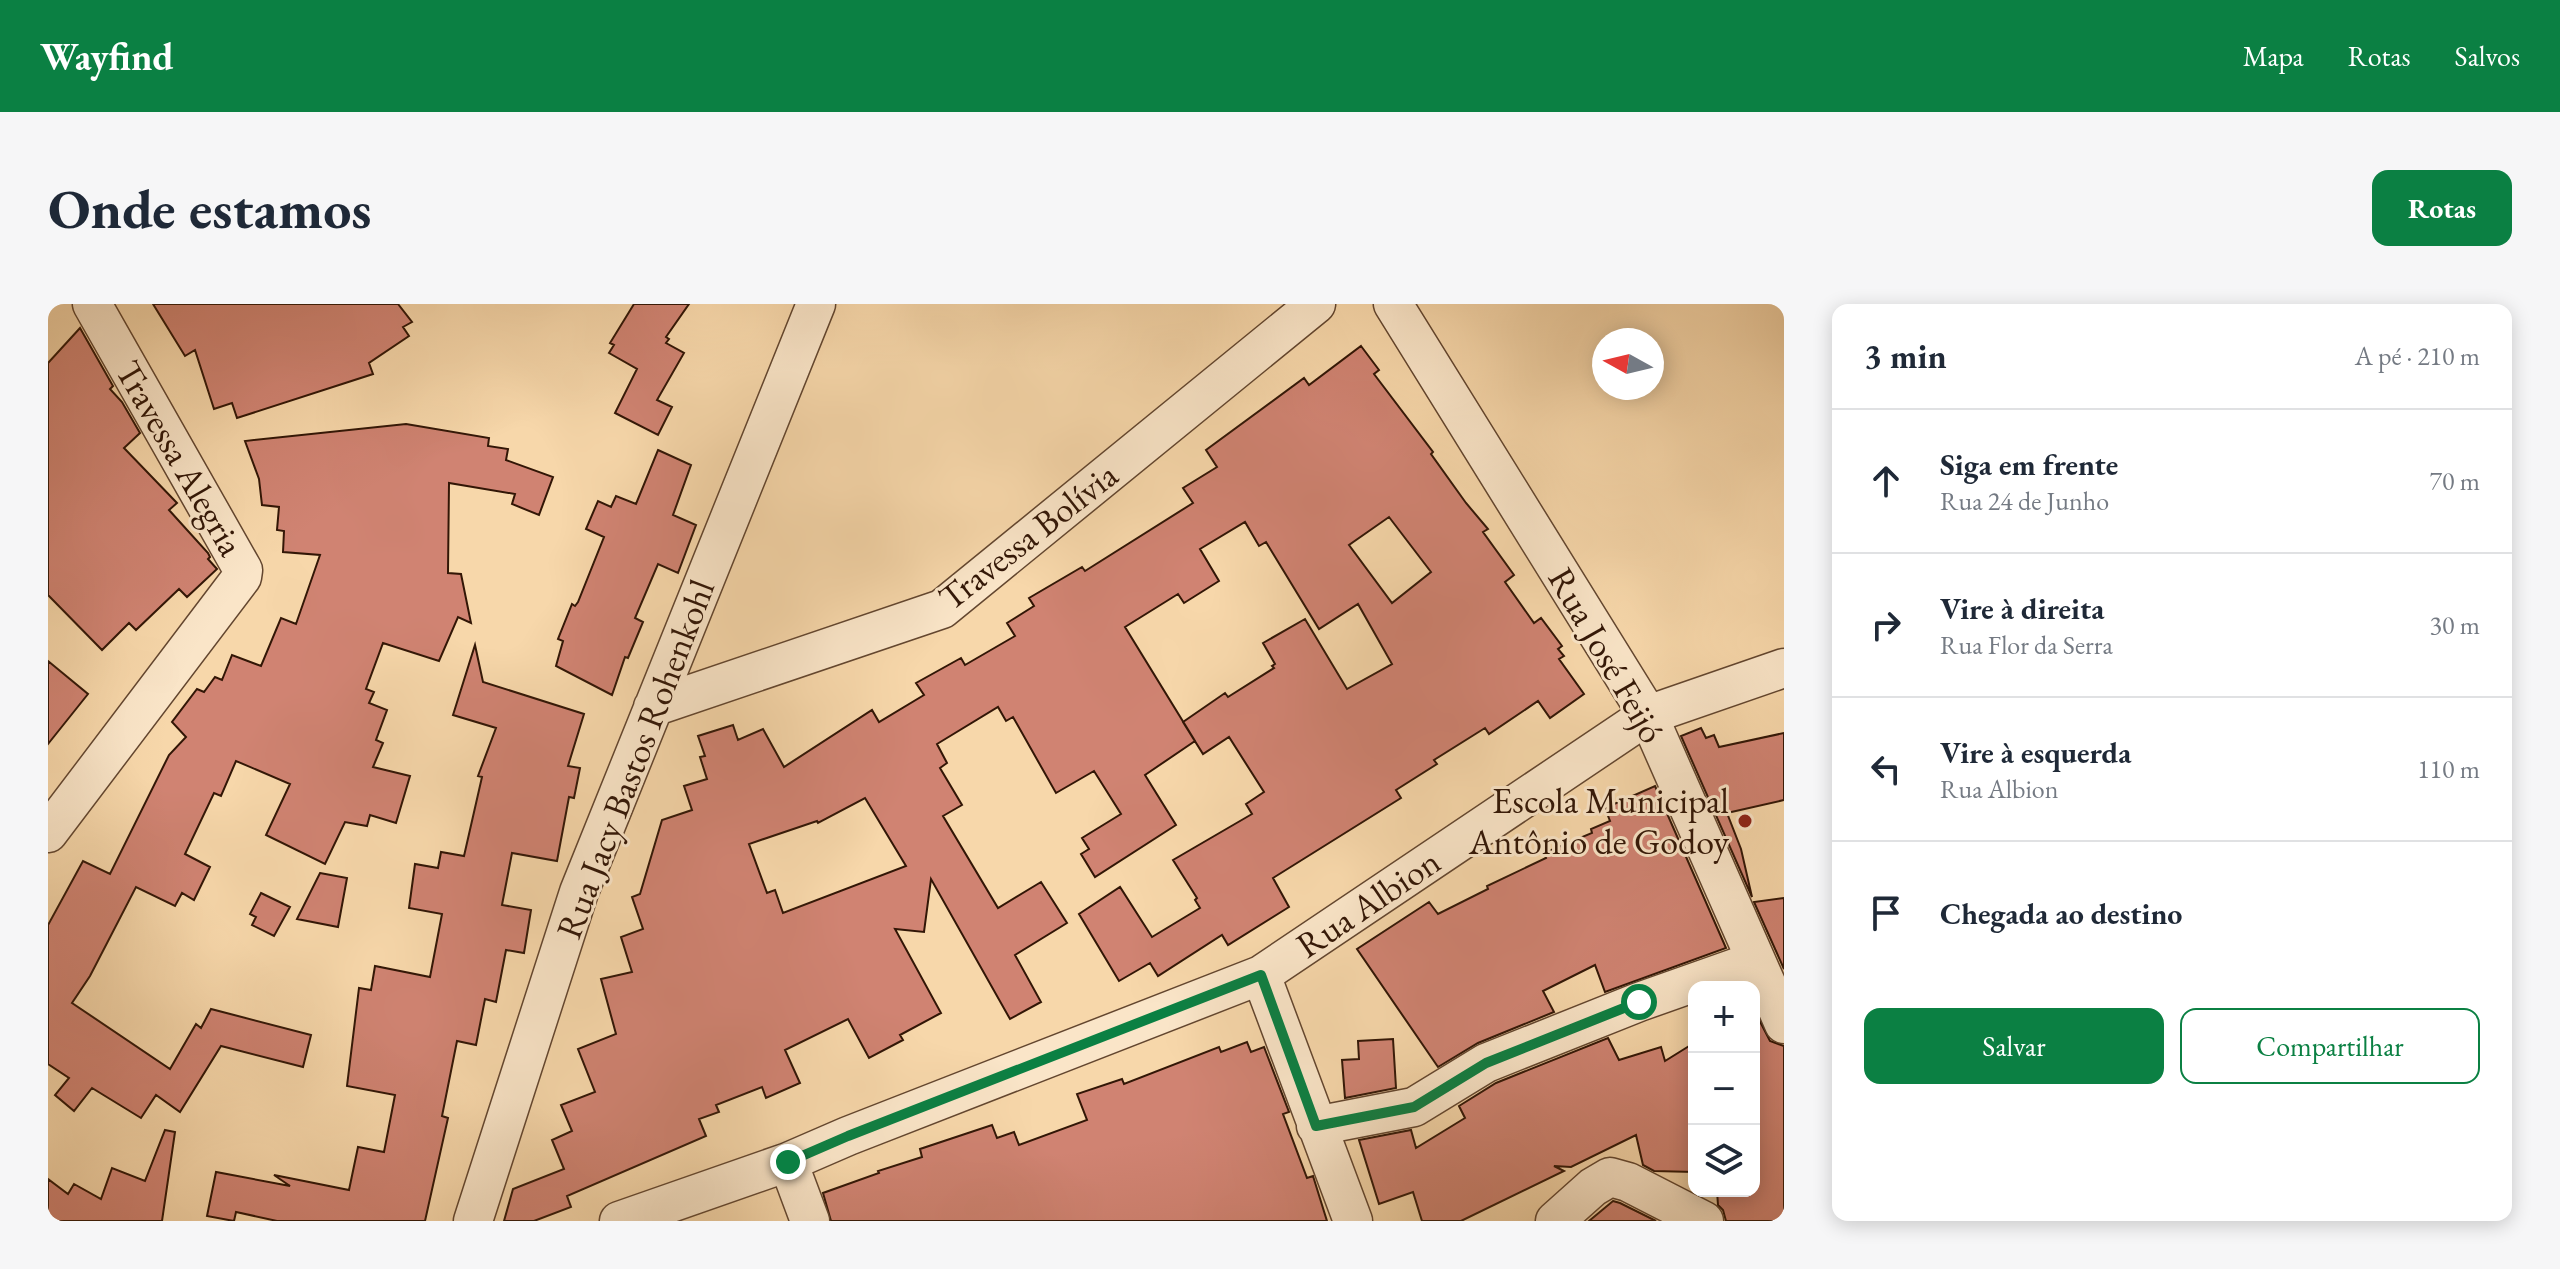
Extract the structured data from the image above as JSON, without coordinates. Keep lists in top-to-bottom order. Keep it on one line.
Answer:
{"streets":{"street":["Travessa Alegria","Travessa Bolívia","Rua José Feijó","Rua Jacy Bastos Rohenkohl","Rua Albion"]},"crossings":[["Travessa Bolívia","Rua Jacy Bastos Rohenkohl"],["Rua José Feijó","Rua Albion"]],"places":["Escola Municipal Antônio de Godoy"],"north":"left","page":{"header":"Wayfind","nav":["Mapa","Rotas","Salvos"],"buttons":["Rotas",["Salvar","Compartilhar"]],"title":"Onde estamos","heading":["3 min","A pé · 210 m"],"list":[["Siga em frente","Rua 24 de Junho","70 m"],["Vire à direita","Rua Flor da Serra","30 m"],["Vire à esquerda","Rua Albion","110 m"],"Chegada ao destino"],"map_buttons":["+","−"]}}
